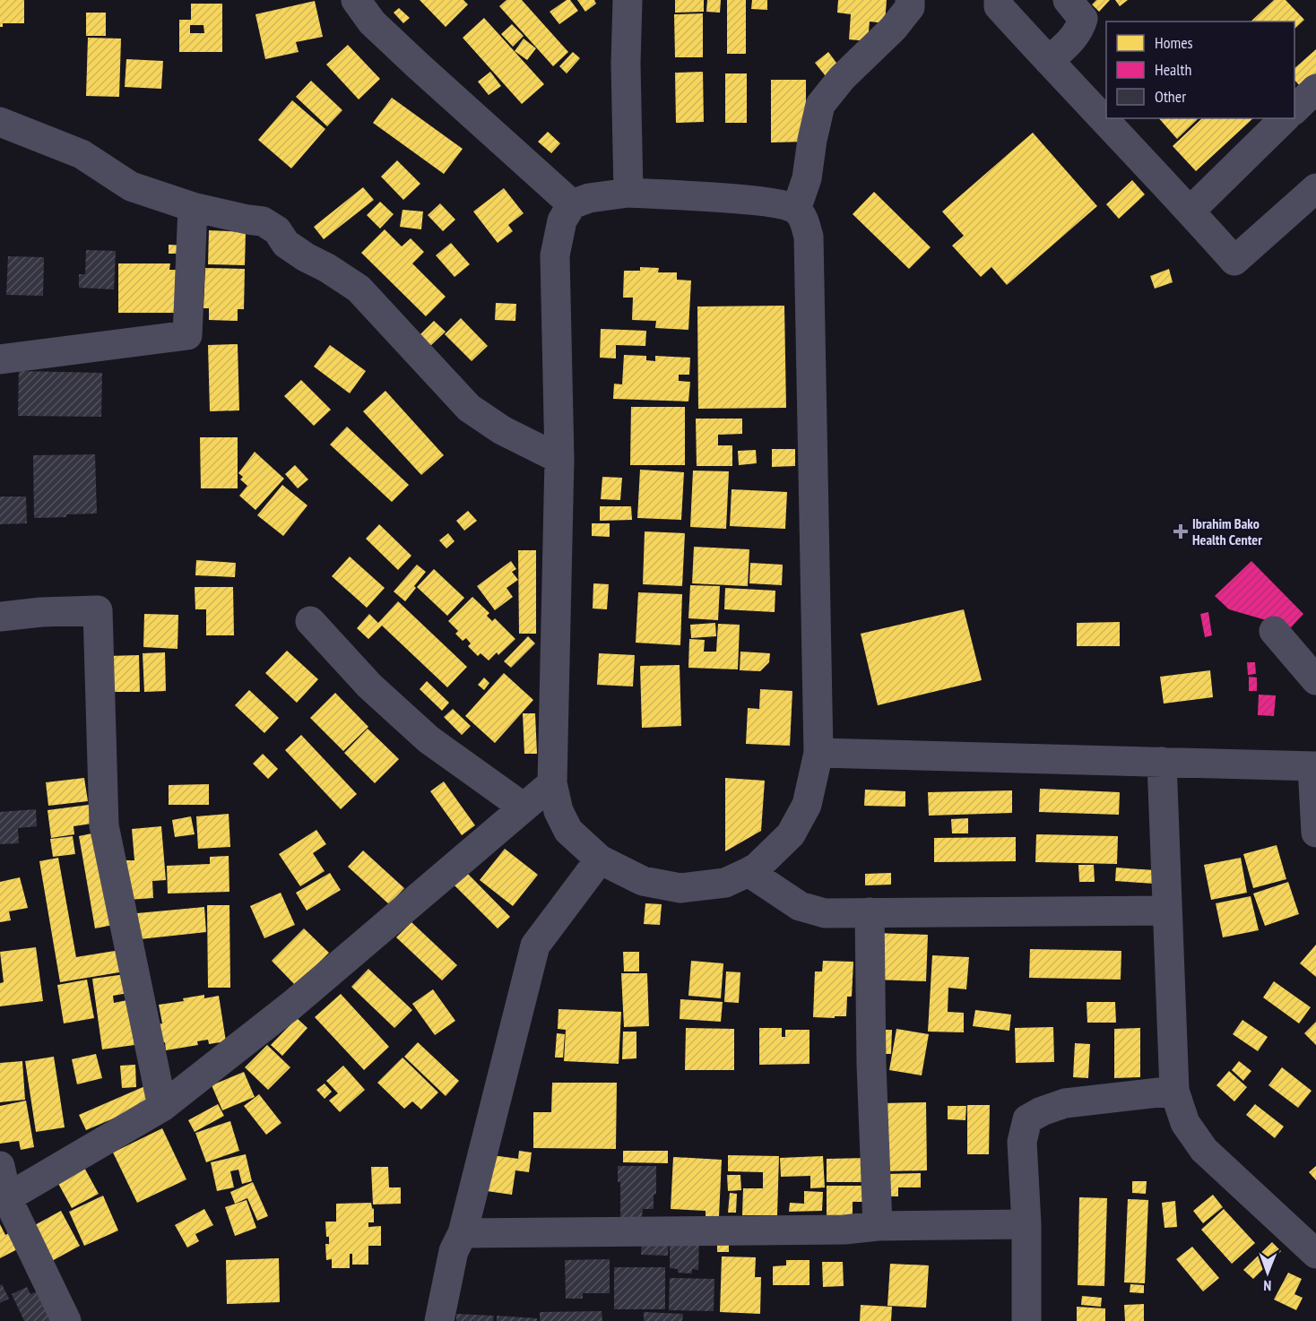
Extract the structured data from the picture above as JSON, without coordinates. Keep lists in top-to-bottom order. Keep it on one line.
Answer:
{"places":{"health":["Ibrahim Bako Health Center"]},"legend":["Homes","Health","Other"],"north":"bottom"}
